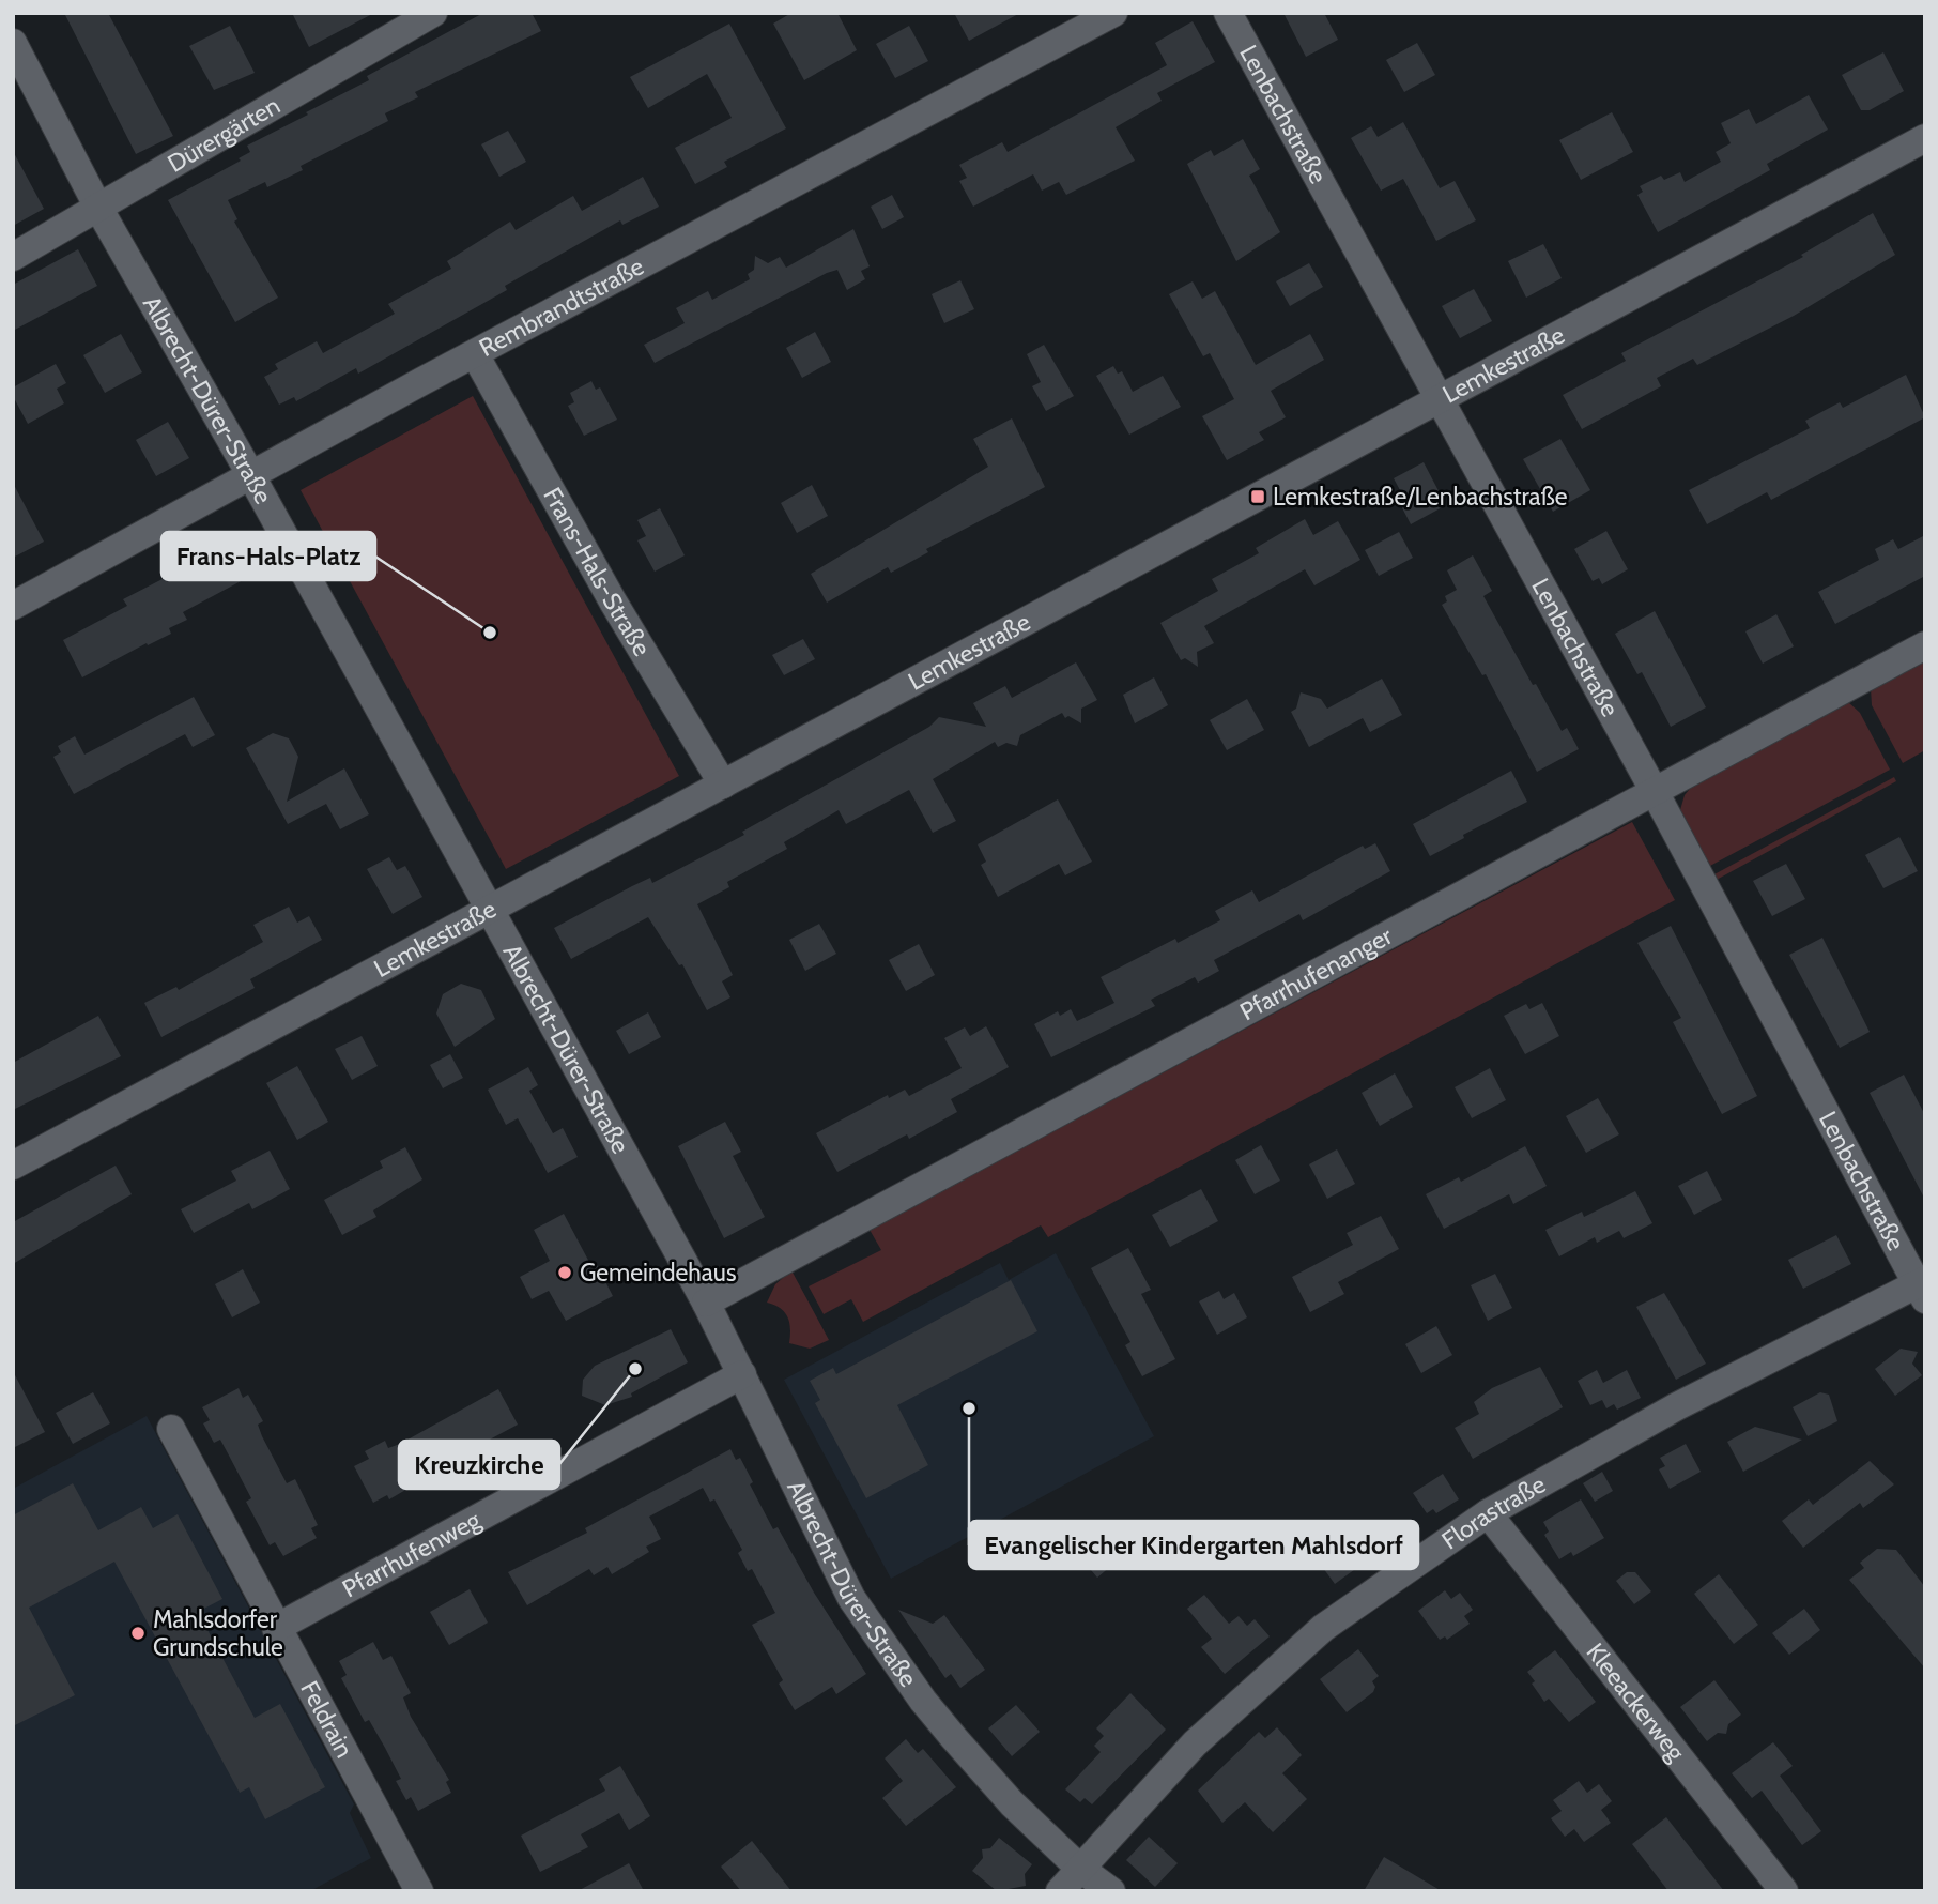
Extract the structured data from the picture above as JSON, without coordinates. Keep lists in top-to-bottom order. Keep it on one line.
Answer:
{"streets":{"street":["Lenbachstraße","Dürergärten","Rembrandtstraße","Lemkestraße","Albrecht-Dürer-Straße","Frans-Hals-Straße","Pfarrhufenanger","Florastraße","Pfarrhufenweg","Kleeackerweg","Feldrain"]},"crossings":[["Lenbachstraße","Lemkestraße"],["Lenbachstraße","Pfarrhufenanger"],["Lenbachstraße","Florastraße"],["Dürergärten","Albrecht-Dürer-Straße"],["Rembrandtstraße","Albrecht-Dürer-Straße"],["Rembrandtstraße","Frans-Hals-Straße"],["Lemkestraße","Albrecht-Dürer-Straße"],["Lemkestraße","Frans-Hals-Straße"],["Albrecht-Dürer-Straße","Pfarrhufenanger"],["Albrecht-Dürer-Straße","Florastraße"],["Albrecht-Dürer-Straße","Pfarrhufenweg"],["Florastraße","Kleeackerweg"],["Pfarrhufenweg","Feldrain"]],"places":{"transit":["Lemkestraße/Lenbachstraße"],"other":["Frans-Hals-Platz","Gemeindehaus","Kreuzkirche","Evangelischer Kindergarten Mahlsdorf","Mahlsdorfer Grundschule"]}}
